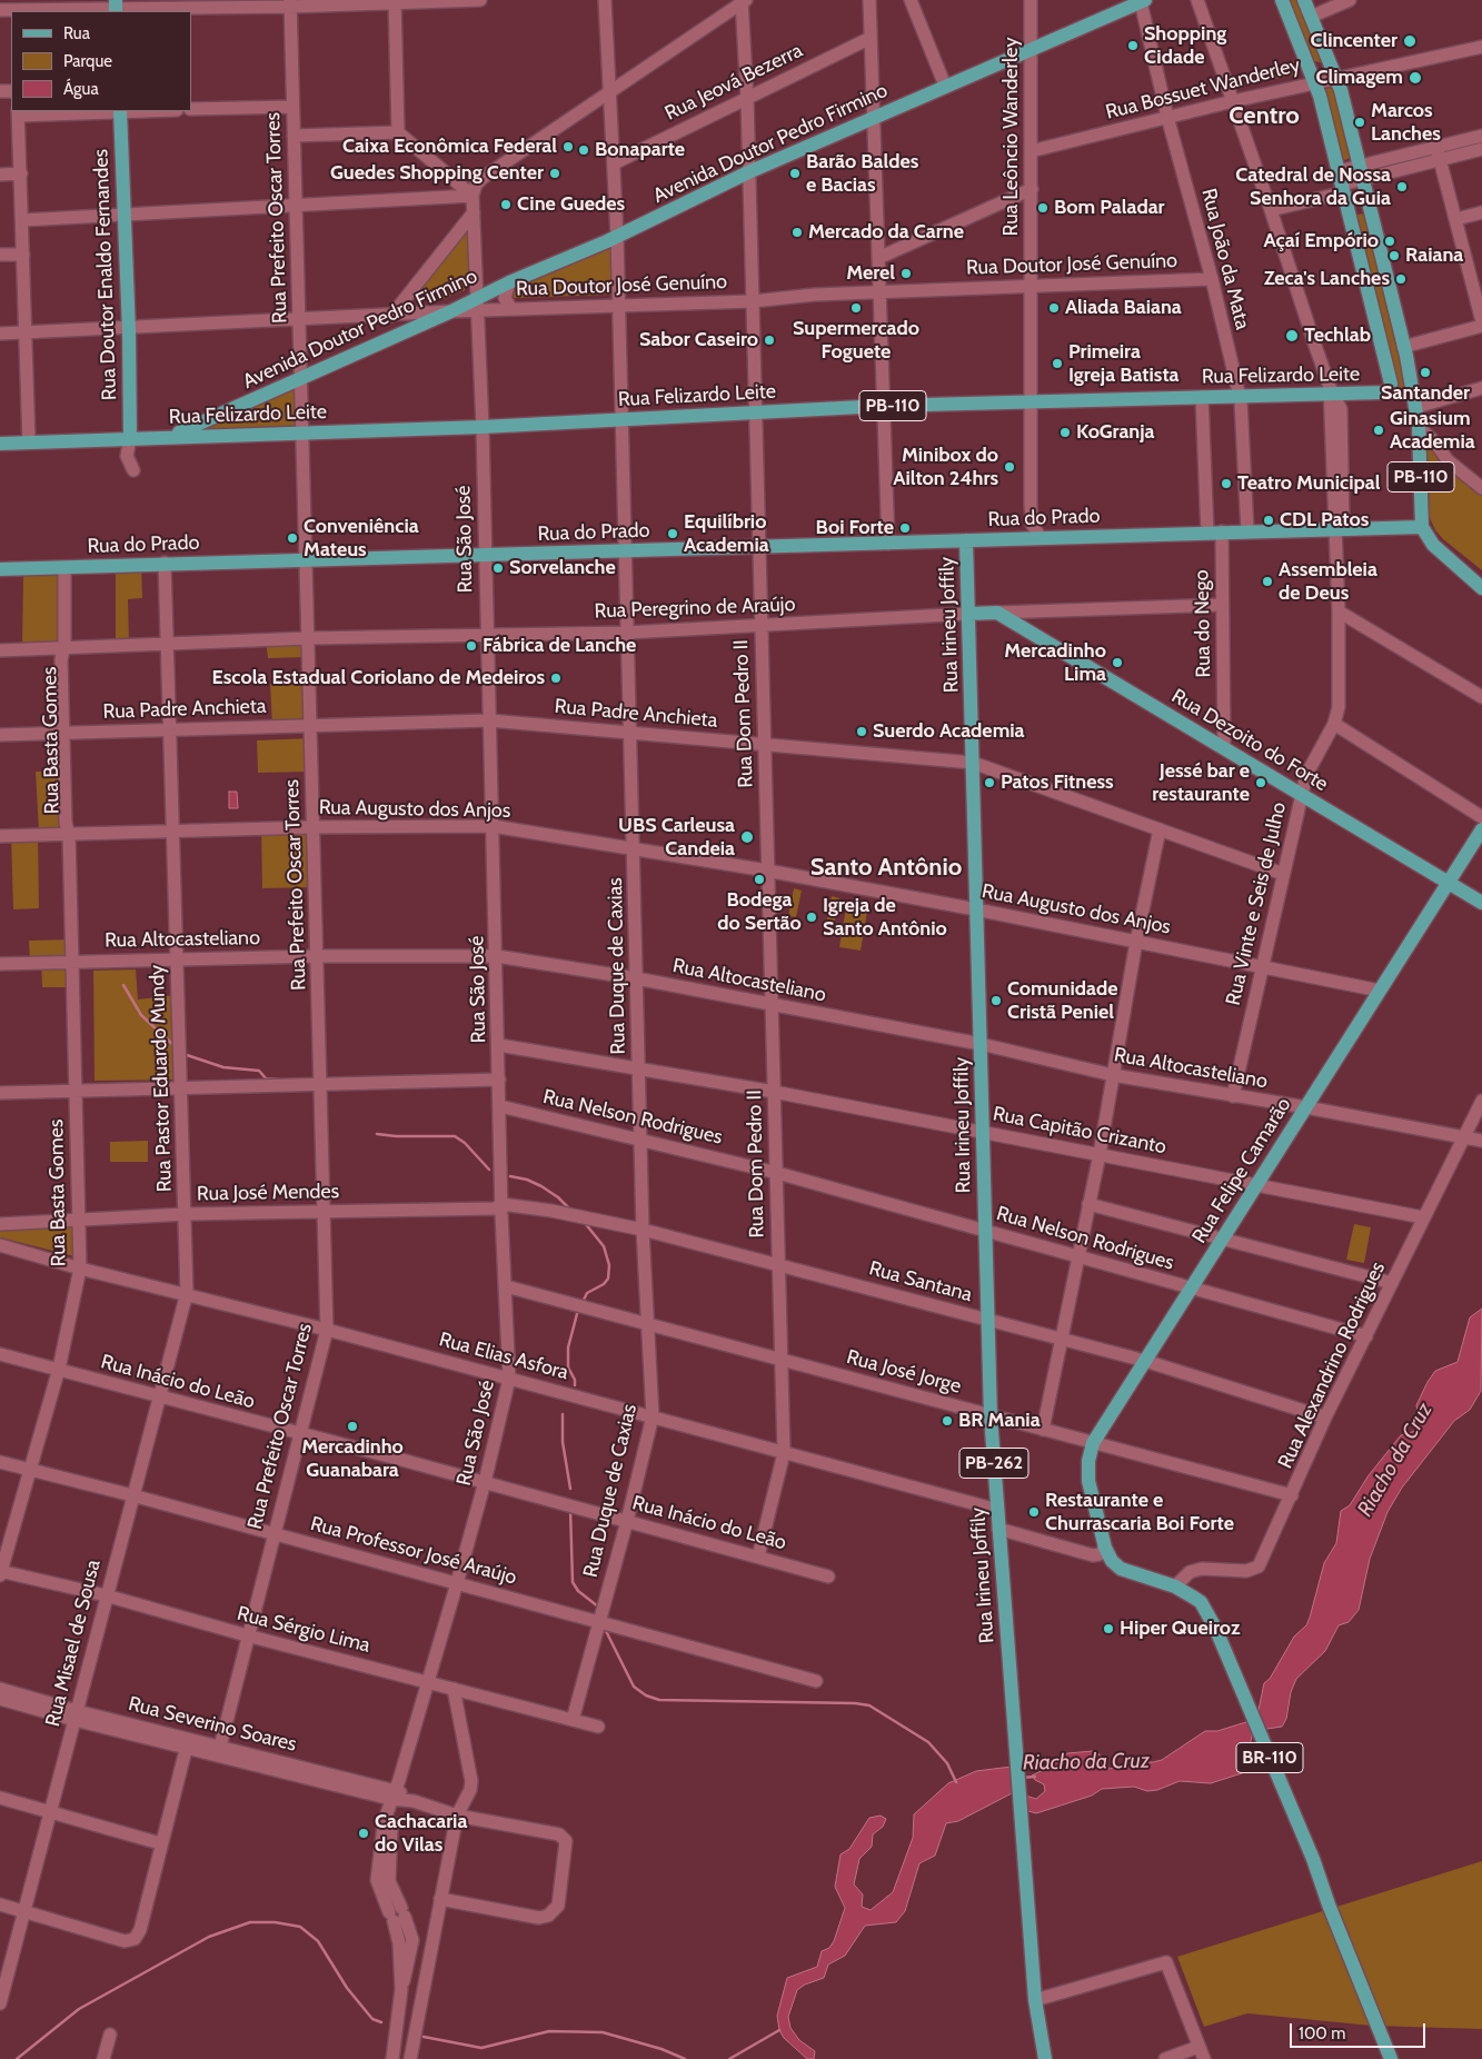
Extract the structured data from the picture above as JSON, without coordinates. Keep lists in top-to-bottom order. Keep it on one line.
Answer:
{"streets":{"main road":["Avenida Doutor Pedro Firmino","Rua Doutor Enaldo Fernandes","Rua Felizardo Leite","PB-110","Rua do Prado","Rua Peregrino de Araújo","Rua Irineu Joffily","Rua Dezoito do Forte","Rua Felipe Camarão","PB-262","BR-110"],"street":["Rua Jeová Bezerra","Rua Bossuet Wanderley","Rua Leôncio Wanderley","Rua Prefeito Oscar Torres","Rua João da Mata","Rua Doutor José Genuíno","Rua São José","Rua do Nego","Rua Padre Anchieta","Rua Dom Pedro II","Rua Basta Gomes","Rua Augusto dos Anjos","Rua Vinte e Seis de Julho","Rua Altocasteliano","Rua Duque de Caxias","Rua Pastor Eduardo Mundy","Rua Nelson Rodrigues","Rua Capitão Crizanto","Rua José Mendes","Rua Santana","Rua Elias Asfora","Rua Alexandrino Rodrigues","Rua José Jorge","Rua Inácio do Leão","Rua Professor José Araújo","Rua Sérgio Lima","Rua Misael de Sousa","Rua Severino Soares"]},"crossings":[["Rua Jeová Bezerra","Rua Dom Pedro II"],["Rua Jeová Bezerra","Rua Duque de Caxias"],["Rua Bossuet Wanderley","Rua Leôncio Wanderley"],["Rua Bossuet Wanderley","Rua João da Mata"],["Rua Bossuet Wanderley","PB-110"],["Rua Bossuet Wanderley","Rua Vinte e Seis de Julho"],["Rua Leôncio Wanderley","Avenida Doutor Pedro Firmino"],["Rua Leôncio Wanderley","Rua Doutor José Genuíno"],["Rua Leôncio Wanderley","Rua Felizardo Leite"],["Rua Leôncio Wanderley","Rua do Prado"],["Avenida Doutor Pedro Firmino","Rua Prefeito Oscar Torres"],["Avenida Doutor Pedro Firmino","Rua João da Mata"],["Avenida Doutor Pedro Firmino","Rua Doutor José Genuíno"],["Avenida Doutor Pedro Firmino","Rua Felizardo Leite"],["Avenida Doutor Pedro Firmino","Rua São José"],["Avenida Doutor Pedro Firmino","Rua Dom Pedro II"],["Avenida Doutor Pedro Firmino","Rua Duque de Caxias"],["Rua Prefeito Oscar Torres","Rua Felizardo Leite"],["Rua Prefeito Oscar Torres","Rua do Prado"],["Rua Prefeito Oscar Torres","Rua Peregrino de Araújo"],["Rua Prefeito Oscar Torres","Rua Padre Anchieta"],["Rua Prefeito Oscar Torres","Rua Augusto dos Anjos"],["Rua Prefeito Oscar Torres","Rua Altocasteliano"],["Rua Prefeito Oscar Torres","Rua José Mendes"],["Rua Prefeito Oscar Torres","Rua Elias Asfora"],["Rua Prefeito Oscar Torres","Rua Inácio do Leão"],["Rua Prefeito Oscar Torres","Rua Professor José Araújo"],["Rua Prefeito Oscar Torres","Rua Sérgio Lima"],["Rua Prefeito Oscar Torres","Rua Severino Soares"],["Rua João da Mata","Rua Doutor José Genuíno"],["Rua João da Mata","Rua Felizardo Leite"],["Rua João da Mata","Rua do Prado"],["Rua Doutor José Genuíno","Rua São José"],["Rua Doutor José Genuíno","Rua Dom Pedro II"],["Rua Doutor José Genuíno","Rua Duque de Caxias"],["Rua Doutor Enaldo Fernandes","Rua Felizardo Leite"],["Rua Felizardo Leite","PB-110"],["Rua Felizardo Leite","Rua São José"],["Rua Felizardo Leite","Rua do Nego"],["Rua Felizardo Leite","Rua Dom Pedro II"],["Rua Felizardo Leite","Rua Vinte e Seis de Julho"],["Rua Felizardo Leite","Rua Duque de Caxias"],["PB-110","Rua do Prado"],["Rua do Prado","Rua São José"],["Rua do Prado","Rua do Nego"],["Rua do Prado","Rua Irineu Joffily"],["Rua do Prado","Rua Dom Pedro II"],["Rua do Prado","Rua Basta Gomes"],["Rua do Prado","Rua Vinte e Seis de Julho"],["Rua do Prado","Rua Duque de Caxias"],["Rua do Prado","Rua Pastor Eduardo Mundy"],["Rua São José","Rua Peregrino de Araújo"],["Rua São José","Rua Padre Anchieta"],["Rua São José","Rua Augusto dos Anjos"],["Rua São José","Rua Altocasteliano"],["Rua São José","Rua Nelson Rodrigues"],["Rua São José","Rua Capitão Crizanto"],["Rua São José","Rua José Mendes"],["Rua São José","Rua Santana"],["Rua São José","Rua Elias Asfora"],["Rua São José","Rua José Jorge"],["Rua São José","Rua Inácio do Leão"],["Rua São José","Rua Professor José Araújo"],["Rua São José","Rua Sérgio Lima"],["Rua São José","Rua Severino Soares"],["Rua Peregrino de Araújo","Rua do Nego"],["Rua Peregrino de Araújo","Rua Irineu Joffily"],["Rua Peregrino de Araújo","Rua Dom Pedro II"],["Rua Peregrino de Araújo","Rua Basta Gomes"],["Rua Peregrino de Araújo","Rua Dezoito do Forte"],["Rua Peregrino de Araújo","Rua Duque de Caxias"],["Rua Peregrino de Araújo","Rua Pastor Eduardo Mundy"],["Rua do Nego","Rua Dezoito do Forte"],["Rua Irineu Joffily","Rua Padre Anchieta"],["Rua Irineu Joffily","Rua Augusto dos Anjos"],["Rua Irineu Joffily","Rua Altocasteliano"],["Rua Irineu Joffily","Rua Nelson Rodrigues"],["Rua Irineu Joffily","Rua Capitão Crizanto"],["Rua Irineu Joffily","Rua Santana"],["Rua Irineu Joffily","Rua Elias Asfora"],["Rua Irineu Joffily","Rua José Jorge"],["Rua Padre Anchieta","Rua Dom Pedro II"],["Rua Padre Anchieta","Rua Basta Gomes"],["Rua Padre Anchieta","Rua Vinte e Seis de Julho"],["Rua Padre Anchieta","Rua Duque de Caxias"],["Rua Padre Anchieta","Rua Pastor Eduardo Mundy"],["Rua Dom Pedro II","Rua Augusto dos Anjos"],["Rua Dom Pedro II","Rua Altocasteliano"],["Rua Dom Pedro II","Rua Nelson Rodrigues"],["Rua Dom Pedro II","Rua Capitão Crizanto"],["Rua Dom Pedro II","Rua Santana"],["Rua Dom Pedro II","Rua Elias Asfora"],["Rua Dom Pedro II","Rua José Jorge"],["Rua Dom Pedro II","Rua Inácio do Leão"],["Rua Basta Gomes","Rua Augusto dos Anjos"],["Rua Basta Gomes","Rua Altocasteliano"],["Rua Basta Gomes","Rua José Mendes"],["Rua Basta Gomes","Rua Elias Asfora"],["Rua Basta Gomes","Rua Inácio do Leão"],["Rua Basta Gomes","Rua Professor José Araújo"],["Rua Basta Gomes","Rua Sérgio Lima"],["Rua Dezoito do Forte","Rua Vinte e Seis de Julho"],["Rua Dezoito do Forte","Rua Felipe Camarão"],["Rua Augusto dos Anjos","Rua Vinte e Seis de Julho"],["Rua Augusto dos Anjos","Rua Duque de Caxias"],["Rua Augusto dos Anjos","Rua Pastor Eduardo Mundy"],["Rua Augusto dos Anjos","Rua Felipe Camarão"],["Rua Vinte e Seis de Julho","Rua Altocasteliano"],["Rua Altocasteliano","Rua Duque de Caxias"],["Rua Altocasteliano","Rua Pastor Eduardo Mundy"],["Rua Altocasteliano","Rua Felipe Camarão"],["Rua Altocasteliano","Rua Alexandrino Rodrigues"],["Rua Duque de Caxias","Rua Nelson Rodrigues"],["Rua Duque de Caxias","Rua Capitão Crizanto"],["Rua Duque de Caxias","Rua Santana"],["Rua Duque de Caxias","Rua Elias Asfora"],["Rua Duque de Caxias","Rua José Jorge"],["Rua Duque de Caxias","Rua Inácio do Leão"],["Rua Duque de Caxias","Rua Professor José Araújo"],["Rua Duque de Caxias","Rua Sérgio Lima"],["Rua Pastor Eduardo Mundy","Rua José Mendes"],["Rua Pastor Eduardo Mundy","Rua Elias Asfora"],["Rua Pastor Eduardo Mundy","Rua Misael de Sousa"],["Rua Nelson Rodrigues","Rua Felipe Camarão"],["Rua Nelson Rodrigues","Rua Alexandrino Rodrigues"],["Rua Capitão Crizanto","Rua Felipe Camarão"],["Rua Capitão Crizanto","Rua Alexandrino Rodrigues"],["Rua Felipe Camarão","Rua Santana"],["Rua Felipe Camarão","Rua José Jorge"],["Rua Felipe Camarão","BR-110"],["Rua José Mendes","Rua Santana"],["Rua Santana","Rua Alexandrino Rodrigues"],["Rua Elias Asfora","Rua Misael de Sousa"],["Rua Alexandrino Rodrigues","Rua José Jorge"],["Rua Alexandrino Rodrigues","BR-110"],["Rua Inácio do Leão","Rua Misael de Sousa"],["Rua Professor José Araújo","Rua Misael de Sousa"],["Rua Sérgio Lima","Rua Misael de Sousa"],["Rua Misael de Sousa","Rua Severino Soares"]],"districts":["Centro","Santo Antônio"],"water":["Riacho da Cruz"],"places":["Clincenter","Shopping Cidade","Climagem","Marcos Lanches","Caixa Econômica Federal","Bonaparte","Guedes Shopping Center","Barão Baldes e Bacias","Catedral de Nossa Senhora da Guia","Cine Guedes","Bom Paladar","Mercado da Carne","Açaí Empório","Raiana","Merel","Zeca's Lanches","Supermercado Foguete","Aliada Baiana","Techlab","Sabor Caseiro","Primeira Igreja Batista","Santander","Ginasium Academia","KoGranja","Minibox do Ailton 24hrs","Teatro Municipal","CDL Patos","Boi Forte","Equilíbrio Academia","Conveniência Mateus","Sorvelanche","Assembleia de Deus","Fábrica de Lanche","Mercadinho Lima","Escola Estadual Coriolano de Medeiros","Suerdo Academia","Patos Fitness","Jessé bar e restaurante","UBS Carleusa Candeia","Bodega do Sertão","Igreja de Santo Antônio","Comunidade Cristã Peniel","BR Mania","Mercadinho Guanabara","Restaurante e Churrascaria Boi Forte","Hiper Queiroz","Cachacaria do Vilas"],"legend":["Rua","Parque","Água"],"scale_bar":"100 m"}
